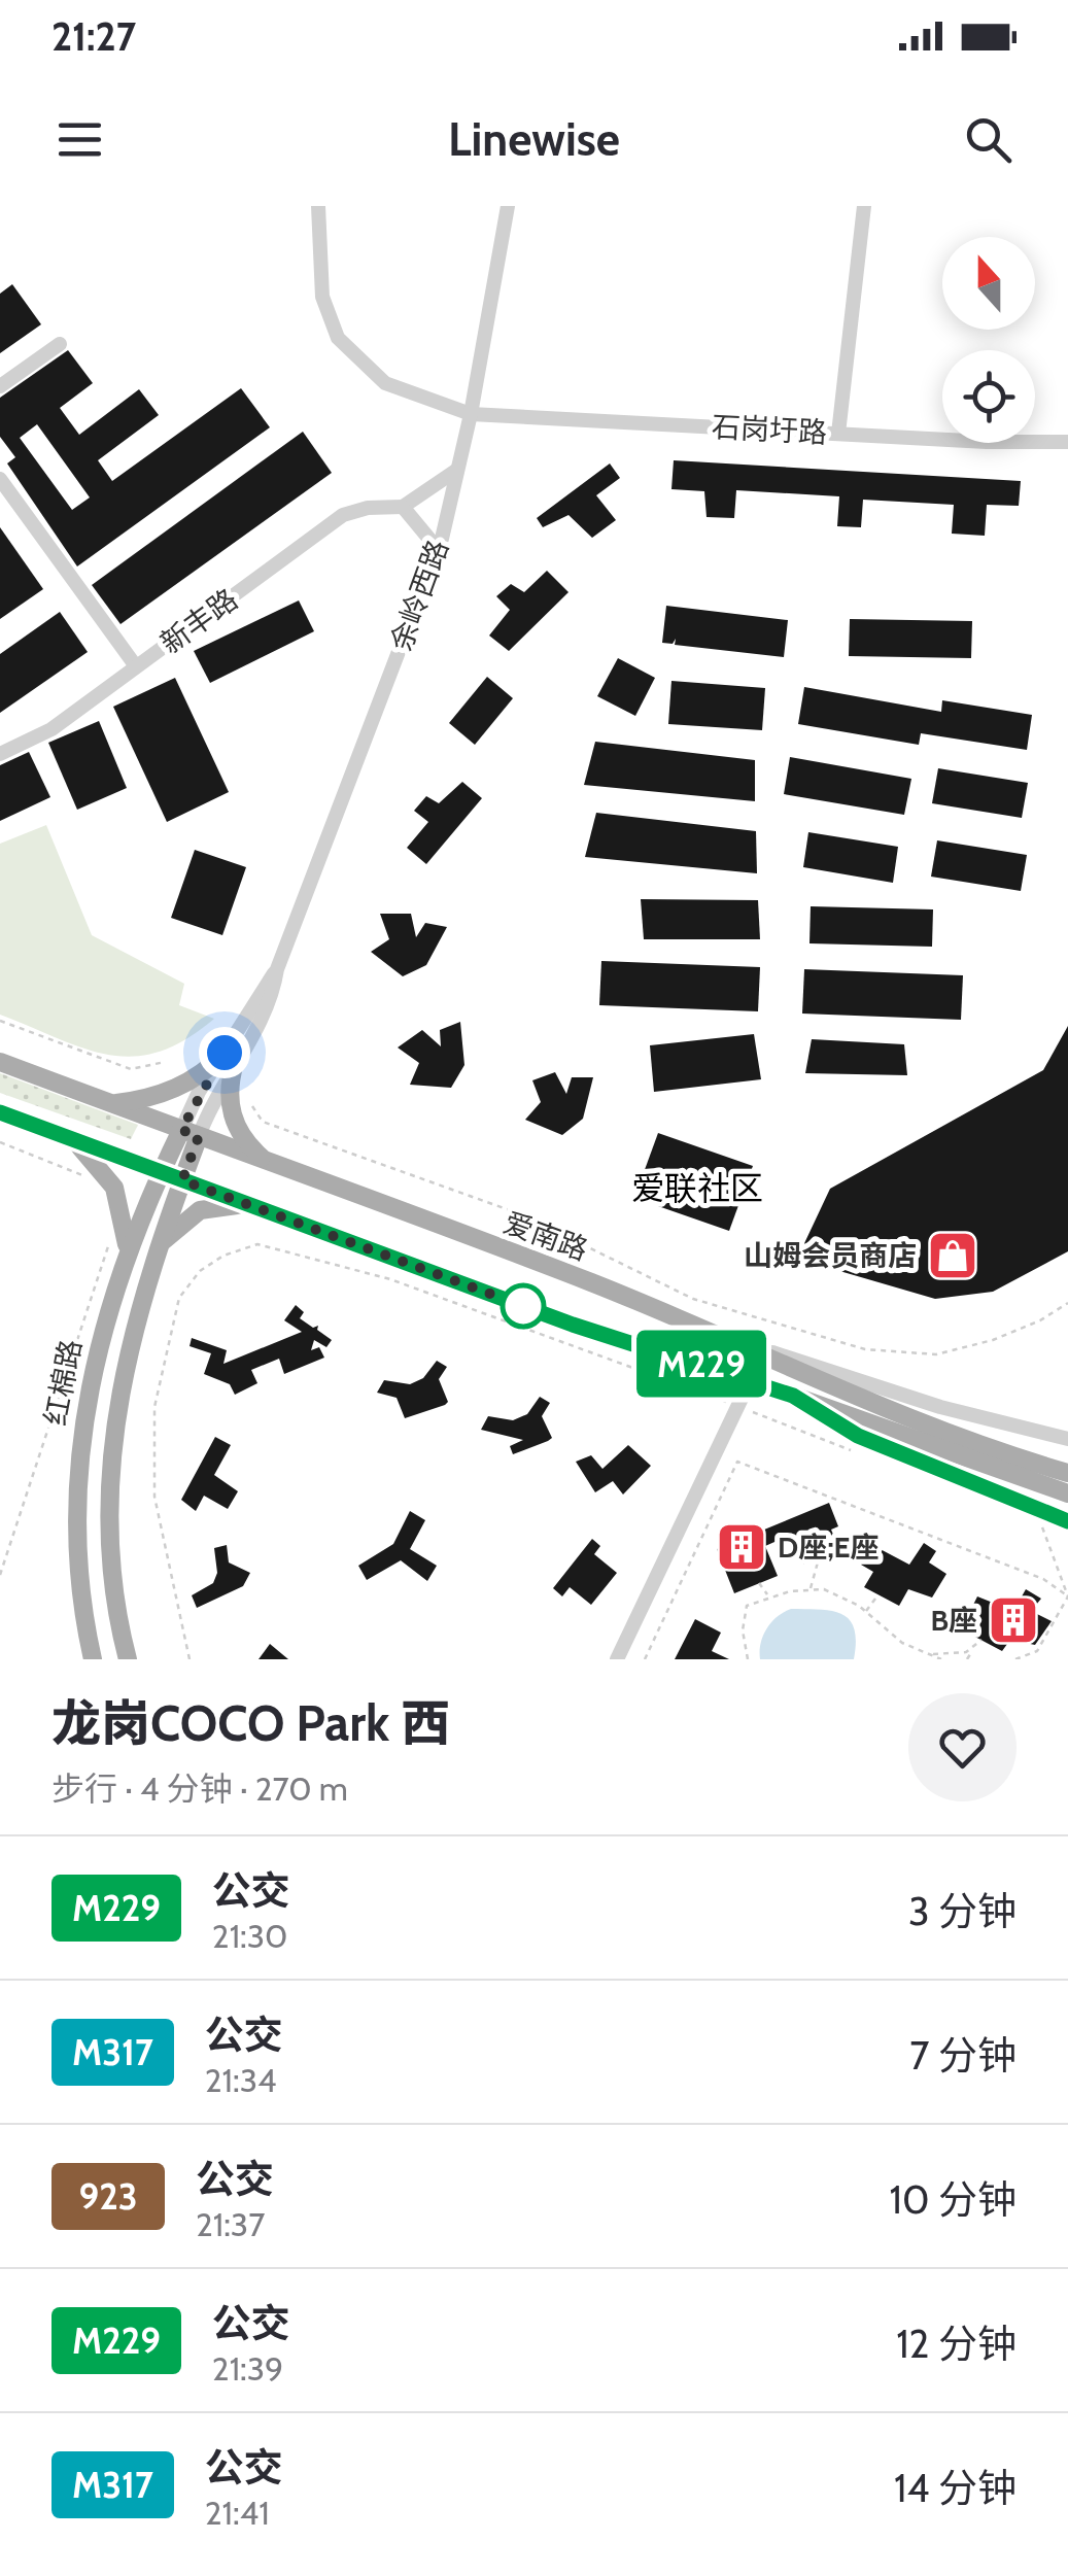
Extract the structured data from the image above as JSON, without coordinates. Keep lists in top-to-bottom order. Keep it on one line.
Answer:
{"streets":{"main road":["爱南路","红棉路"],"street":["石岗圩路","余岭西路","新丰路"]},"crossings":[["石岗圩路","余岭西路"],["余岭西路","爱南路"],["余岭西路","红棉路"],["爱南路","红棉路"]],"districts":["爱联社区"],"places":{"shop":["山姆会员商店"],"building":["D座;E座","B座"]},"lines":["bus line M229"],"north":"top","page":{"status":"21:27","header":"Linewise","on_map":"M229","heading":["龙岗COCO Park 西","步行 · 4 分钟 · 270 m"],"list":[{"mark":"M229","name":"公交","note":"21:30","value":"3 分钟"},{"mark":"M317","name":"公交","note":"21:34","value":"7 分钟"},{"mark":"923","name":"公交","note":"21:37","value":"10 分钟"},{"mark":"M229","name":"公交","note":"21:39","value":"12 分钟"},{"mark":"M317","name":"公交","note":"21:41","value":"14 分钟"}]}}
